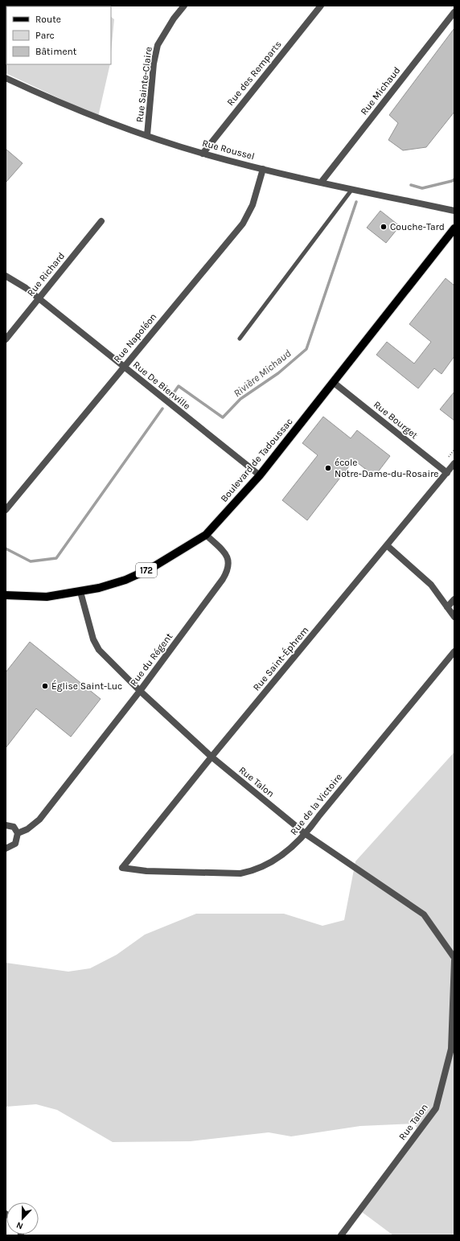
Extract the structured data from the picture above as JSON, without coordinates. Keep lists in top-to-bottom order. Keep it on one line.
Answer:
{"streets":{"main road":["Boulevard de Tadoussac","172"],"street":["Rue des Remparts","Rue Sainte-Claire","Rue Michaud","Rue Roussel","Rue Richard","Rue Napoléon","Rue De Bienville","Rue Bourget","Rue Saint-Éphrem","Rue du Régent","Rue Talon","Rue de la Victoire"]},"crossings":[["Rue des Remparts","Rue Roussel"],["Rue Sainte-Claire","Rue Roussel"],["Rue Michaud","Rue Roussel"],["Rue Roussel","Rue Napoléon"],["Rue Richard","Rue De Bienville"],["Rue Napoléon","Rue De Bienville"],["Rue De Bienville","Boulevard de Tadoussac"],["Rue Bourget","Boulevard de Tadoussac"],["Rue Bourget","Rue Saint-Éphrem"],["Boulevard de Tadoussac","Rue du Régent"],["Boulevard de Tadoussac","Rue Talon"],["Rue Saint-Éphrem","Rue Talon"],["Rue Saint-Éphrem","Rue de la Victoire"],["Rue du Régent","Rue Talon"],["Rue Talon","Rue de la Victoire"]],"water":["Rivière Michaud"],"places":["Couche-Tard","école Notre-Dame-du-Rosaire","Église Saint-Luc"],"legend":["Route","Parc","Bâtiment"],"north":"bottom"}
